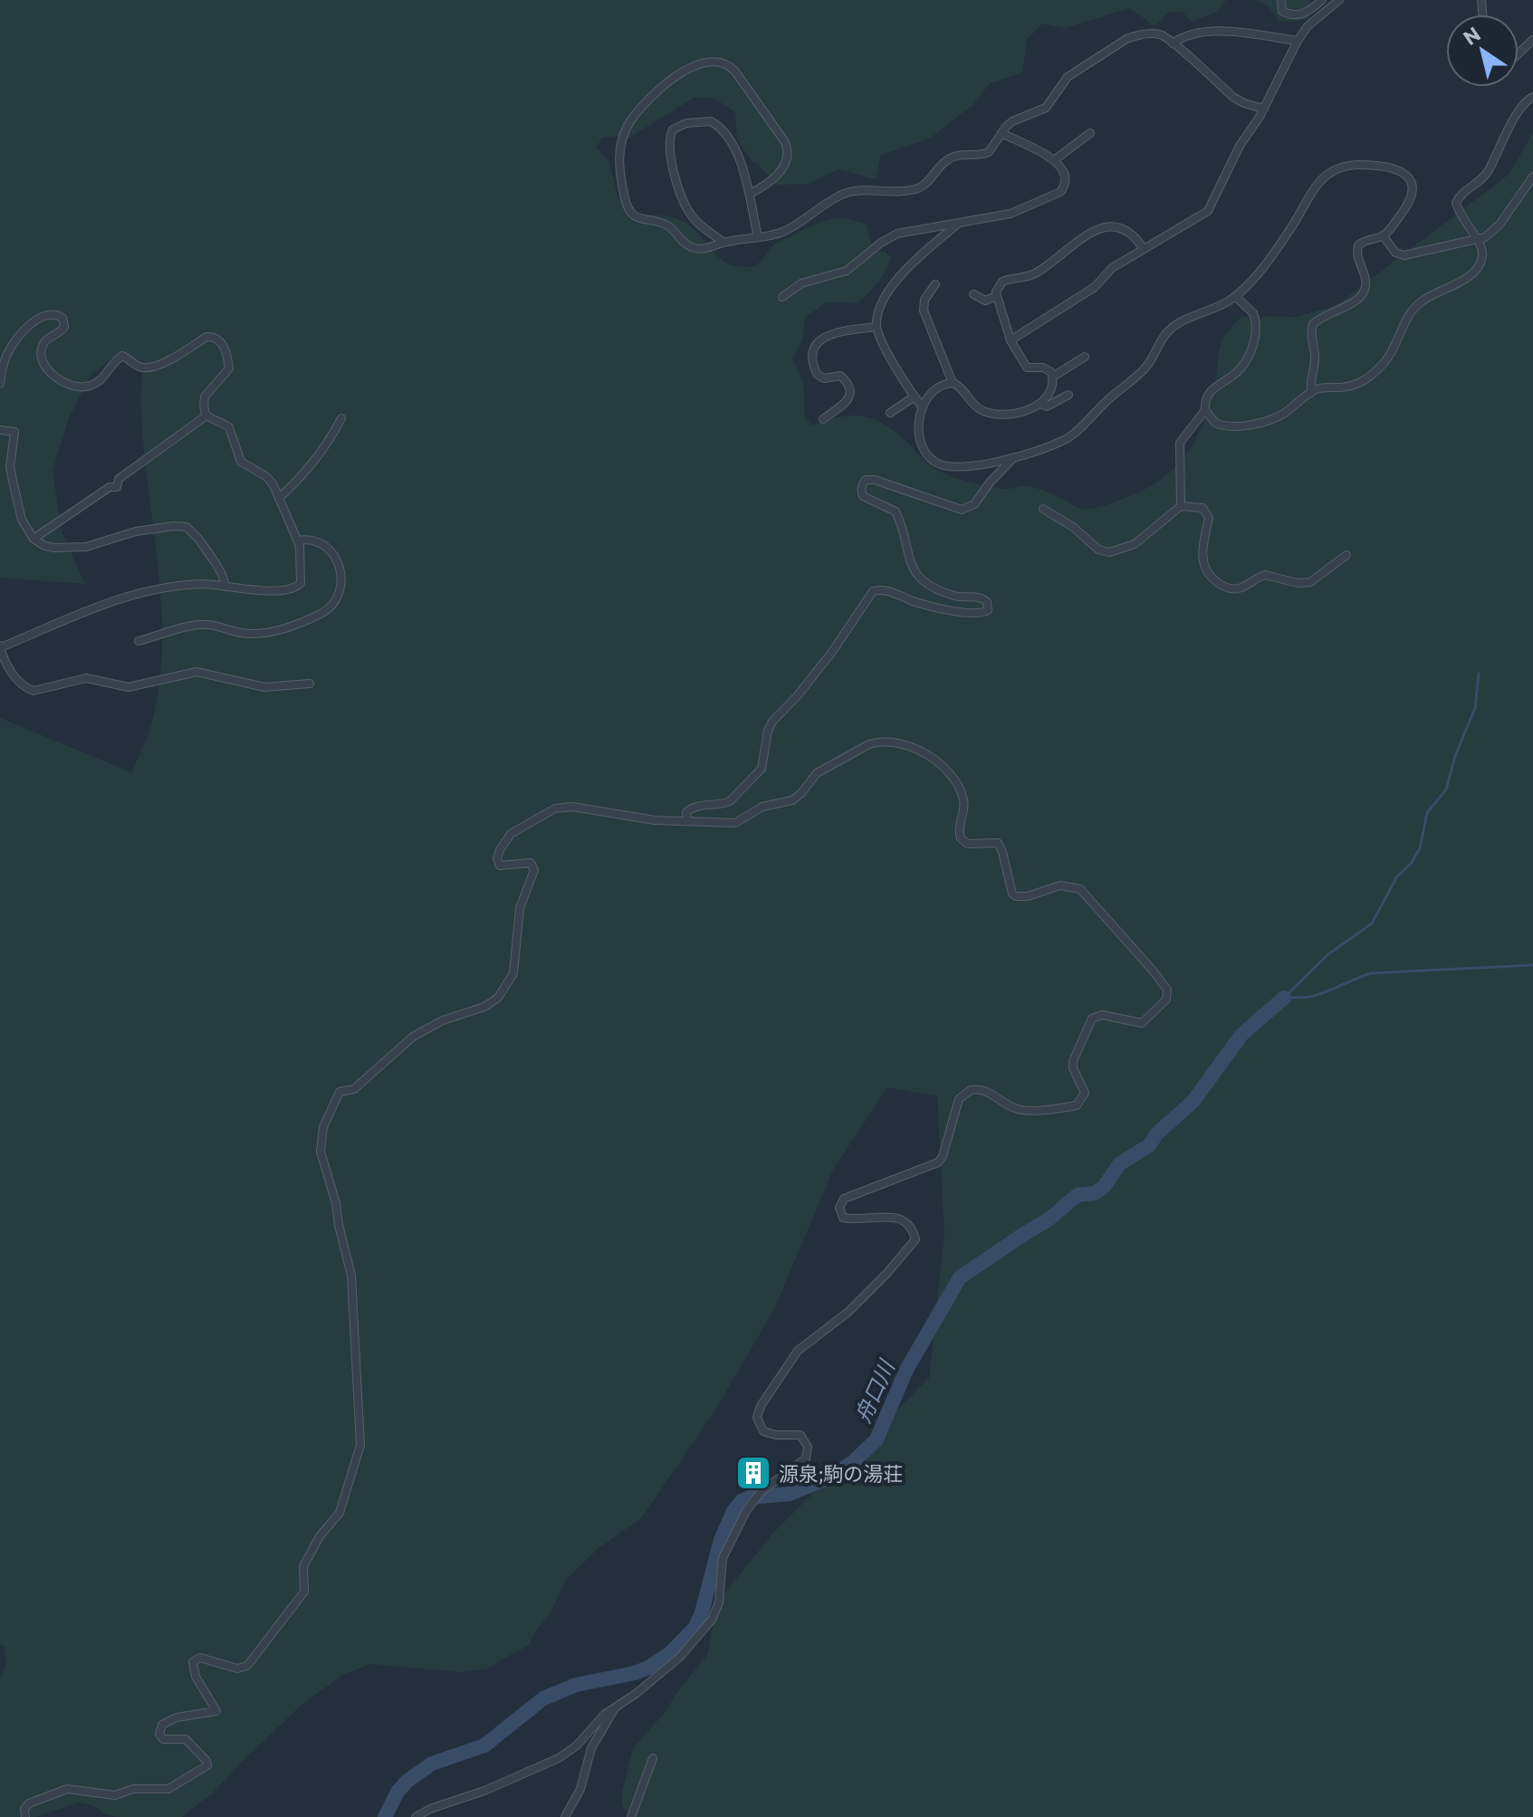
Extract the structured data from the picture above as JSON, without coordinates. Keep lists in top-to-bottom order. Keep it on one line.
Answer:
{"water":["舟口川"],"places":{"building":["源泉;駒の湯荘"]},"north":"top left"}
